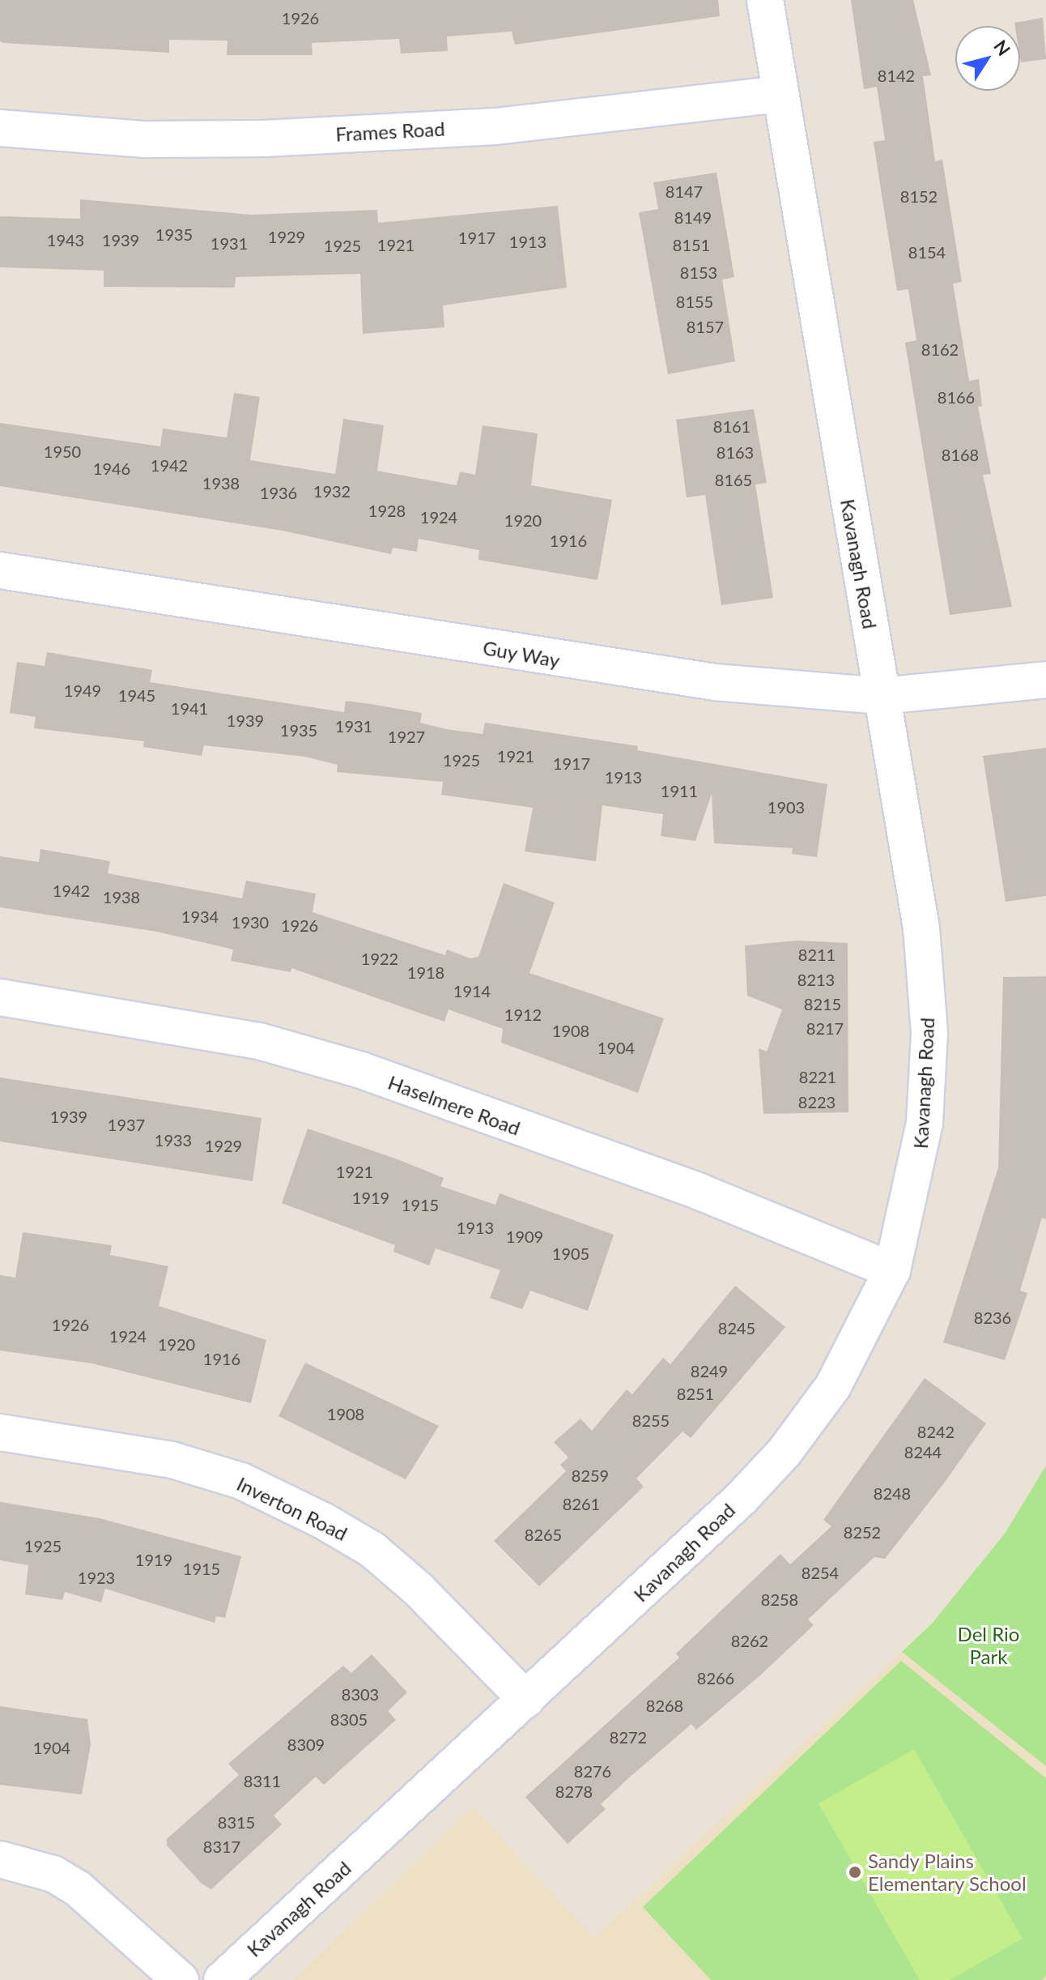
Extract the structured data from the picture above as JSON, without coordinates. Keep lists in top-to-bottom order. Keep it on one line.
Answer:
{"streets":{"street":["Frames Road","Kavanagh Road","Guy Way","Haselmere Road","Inverton Road"]},"crossings":[["Frames Road","Kavanagh Road"],["Kavanagh Road","Guy Way"],["Kavanagh Road","Haselmere Road"],["Kavanagh Road","Inverton Road"]],"parks":["Del Rio Park"],"places":["Sandy Plains Elementary School"],"house_numbers":["1926","8142","8147","8152","8149","1935","1929","1917","1943","1939","1913","1931","1921","8151","1925","8154","8153","8155","8157","8162","8166","8161","1950","8163","8168","1942","1946","8165","1938","1932","1936","1928","1924","1920","1916","1949","1945","1941","1939","1931","1935","1927","1921","1925","1917","1913","1911","1903","1942","1938","1934","1930","1926","8211","1922","1918","8213","1914","8215","1912","8217","1908","1904","8221","8223","1939","1937","1933","1929","1921","1919","1915","1913","1909","1905","8236","1926","8245","1924","1920","1916","8249","8251","1908","8255","8242","8244","8259","8248","8261","8252","8265","1925","1919","1915","8254","1923","8258","8262","8266","8303","8268","8305","8272","8309","1904","8276","8311","8278","8315","8317"],"north":"top right"}
